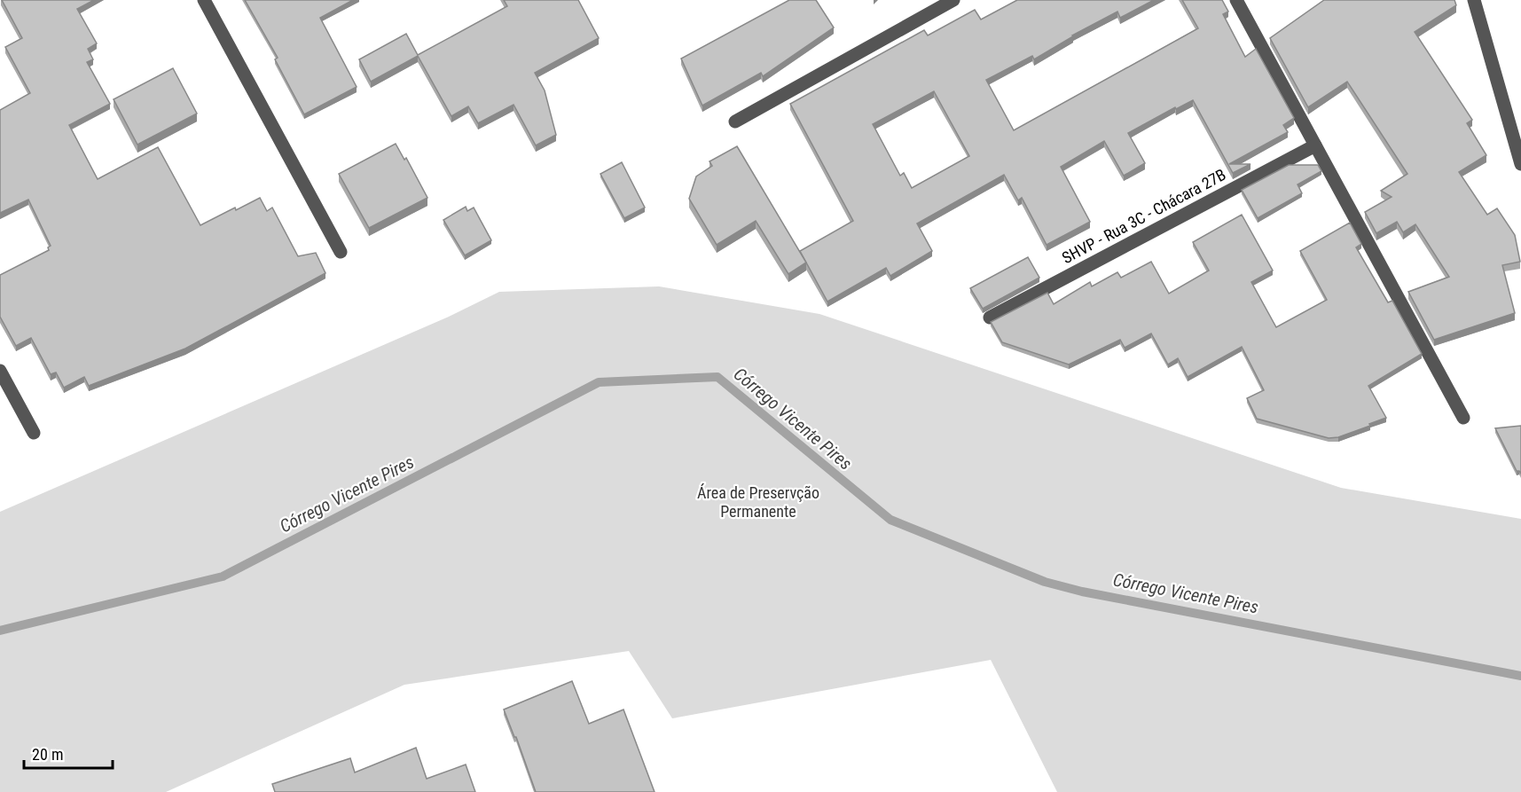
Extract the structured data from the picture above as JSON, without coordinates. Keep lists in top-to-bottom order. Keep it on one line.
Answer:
{"streets":{"street":["SHVP - Rua 3C - Chácara 27B"]},"water":["Córrego Vicente Pires"],"parks":["Área de Preservção Permanente"],"scale_bar":"20 m"}
